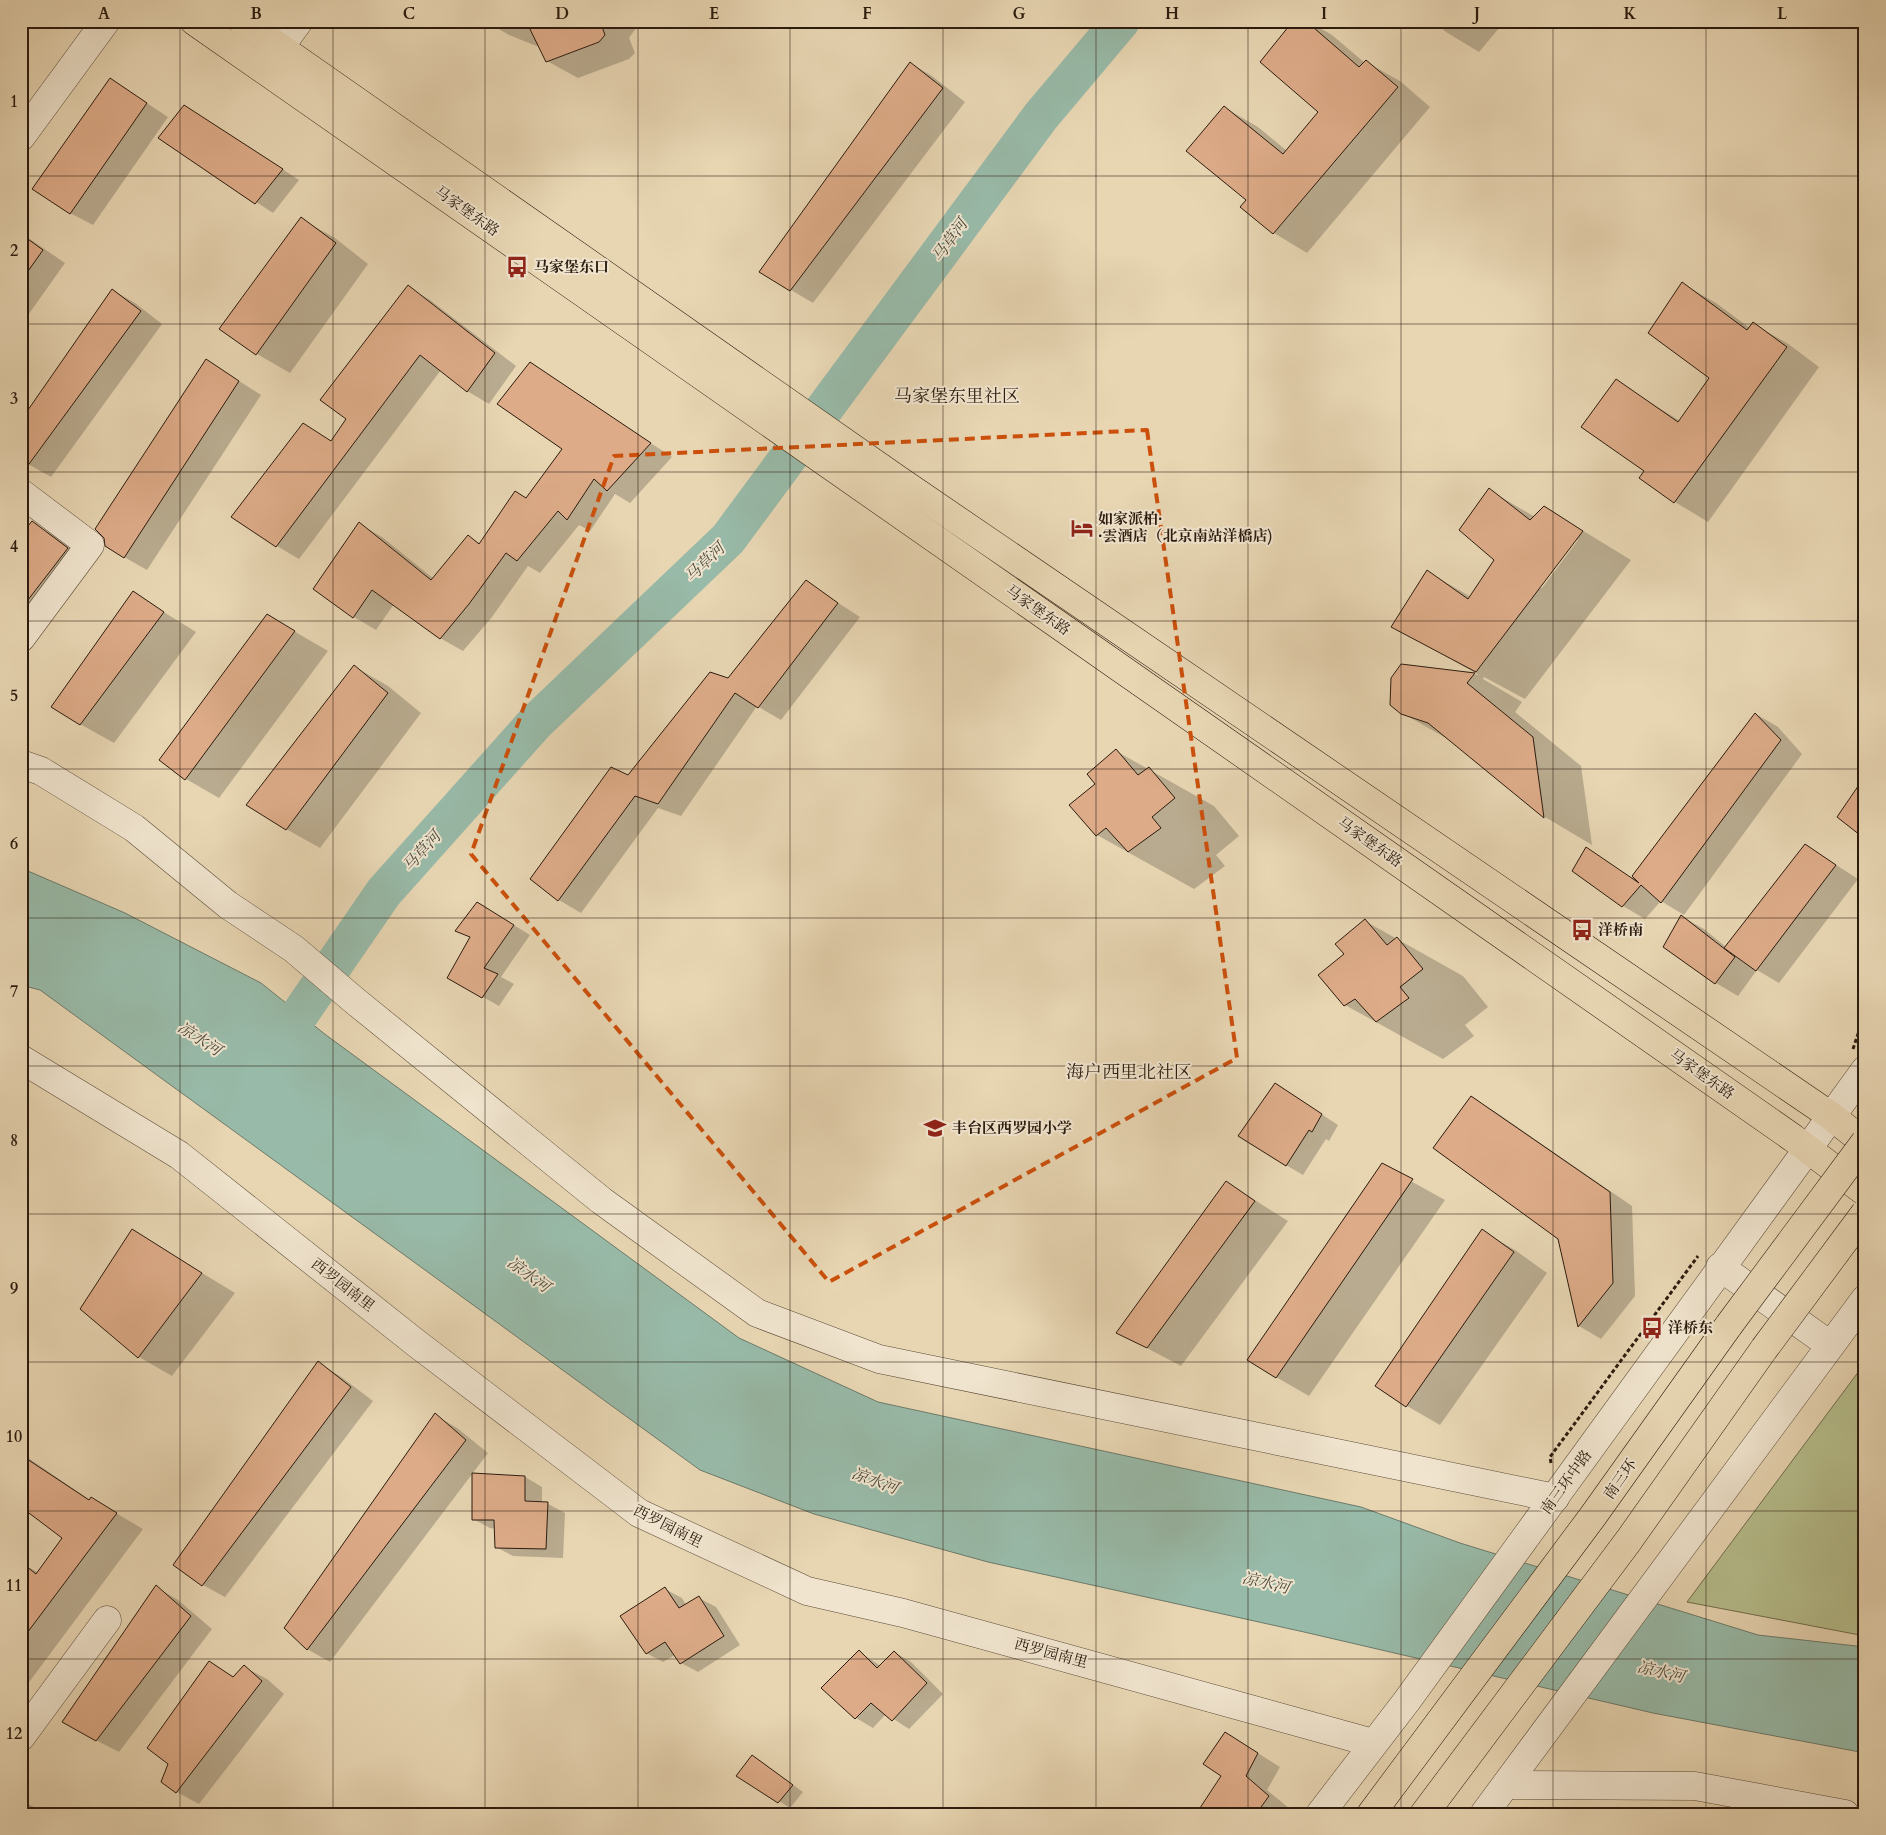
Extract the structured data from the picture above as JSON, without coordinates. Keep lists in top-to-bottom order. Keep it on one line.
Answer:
{"streets":{"main road":["马家堡东路","南三环"],"street":["西罗园南里","南三环中路"]},"crossings":[["马家堡东路","南三环"],["马家堡东路","南三环中路"],["西罗园南里","南三环中路"]],"districts":["马家堡东里社区","海户西里北社区"],"water":["马草河","凉水河"],"places":{"bus stop":["马家堡东口","洋桥南","洋桥东"],"hotel":["如家派柏· ·雲酒店（北京南站洋橋店)"],"school or university":["丰台区西罗园小学"]},"grid":{"columns":["A","B","C","D","E","F","G","H","I","J","K","L"],"rows":["1","2","3","4","5","6","7","8","9","10","11","12"]}}
